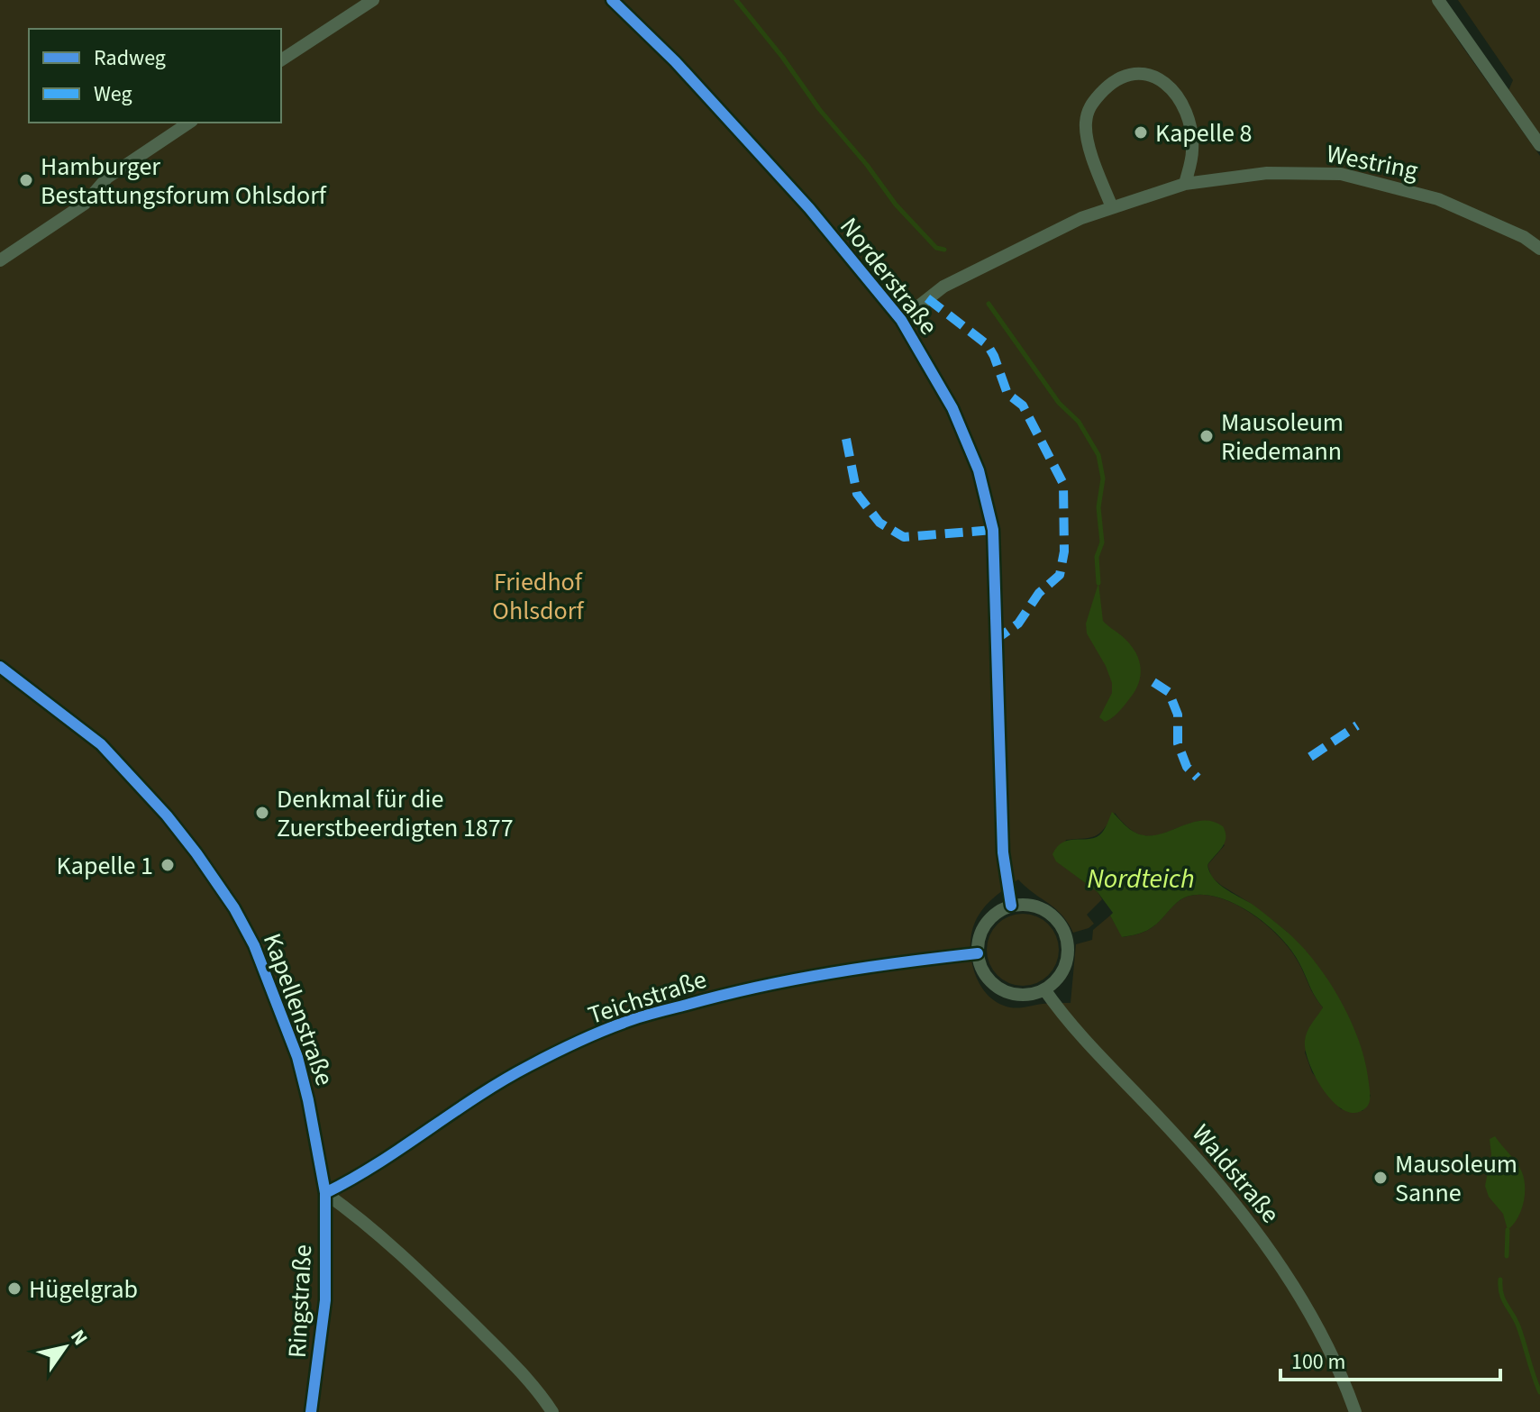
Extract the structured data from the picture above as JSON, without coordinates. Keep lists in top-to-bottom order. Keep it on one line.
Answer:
{"streets":{"street":["Westring","Norderstraße","Teichstraße","Kapellenstraße","Waldstraße","Ringstraße"]},"crossings":[["Westring","Norderstraße"],["Norderstraße","Teichstraße"],["Norderstraße","Waldstraße"],["Teichstraße","Kapellenstraße"],["Teichstraße","Waldstraße"],["Teichstraße","Ringstraße"],["Kapellenstraße","Ringstraße"]],"water":["Nordteich"],"parks":["Friedhof Ohlsdorf"],"places":["Kapelle 8","Hamburger Bestattungsforum Ohlsdorf","Mausoleum Riedemann","Denkmal für die Zuerstbeerdigten 1877","Kapelle 1","Mausoleum Sanne","Hügelgrab"],"legend":["Radweg","Weg"],"scale_bar":"100 m","north":"top right"}
